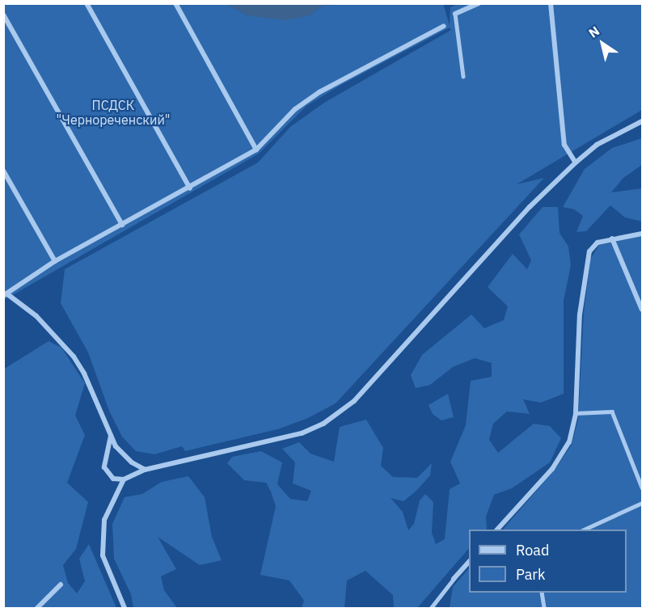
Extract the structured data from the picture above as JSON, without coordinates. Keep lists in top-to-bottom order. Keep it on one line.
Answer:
{"parks":["ПСДСК \"Чернореченский\""],"legend":["Road","Park"],"north":"top left"}
